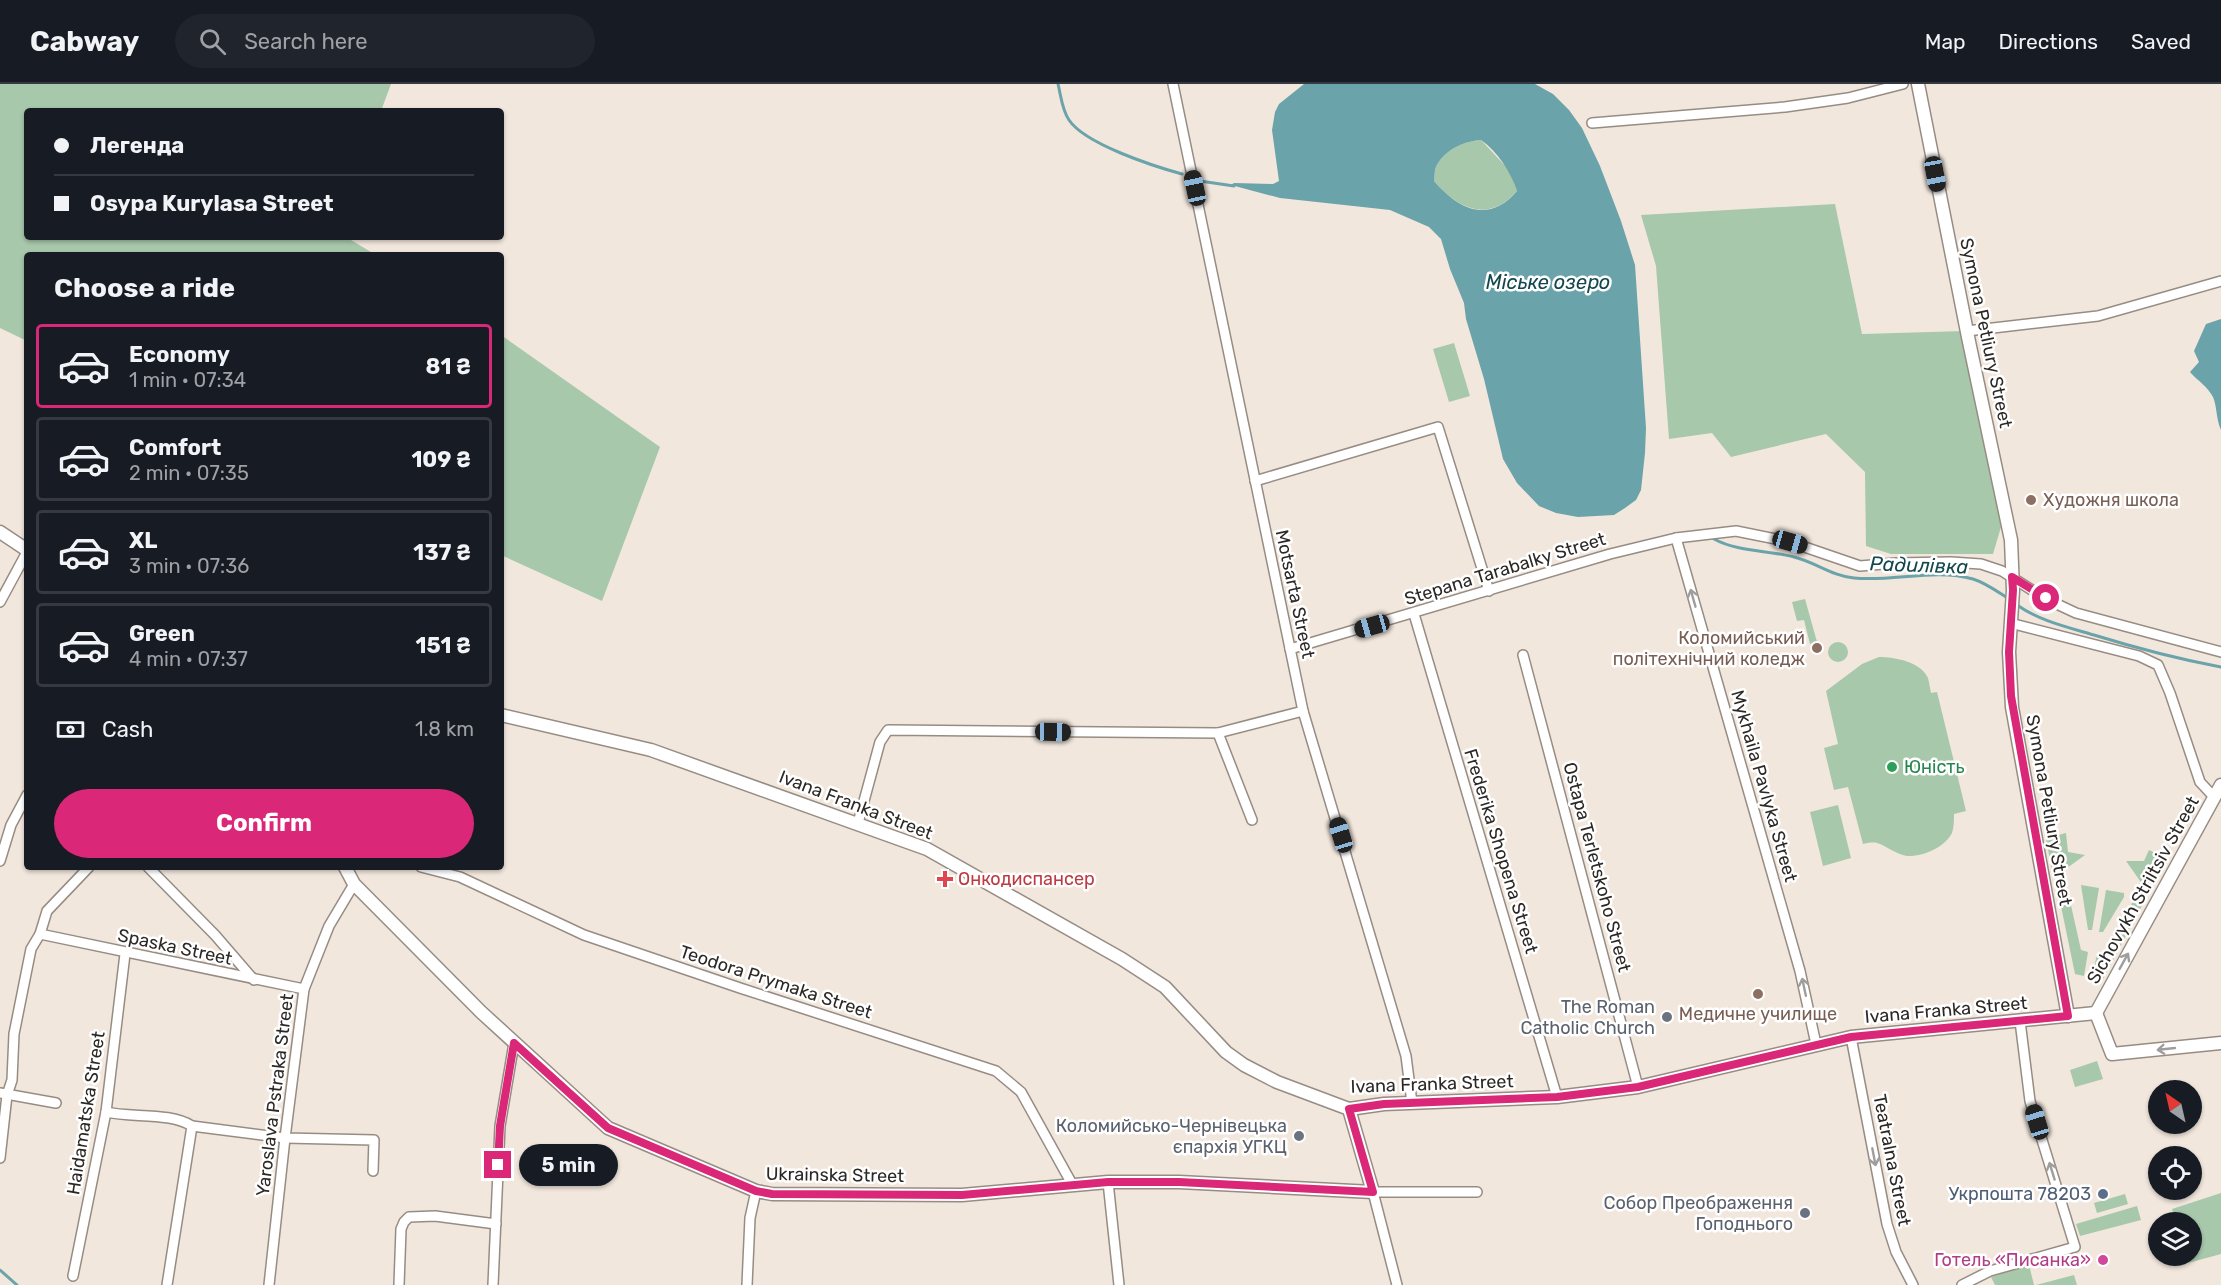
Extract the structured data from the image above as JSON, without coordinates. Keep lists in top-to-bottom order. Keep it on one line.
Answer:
{"streets":{"street":["Symona Petliury Street","Stepana Tarabalky Street","Motsarta Street","Mykhaila Pavlyka Street","Ivana Franka Street","Frederika Shopena Street","Ostapa Terletskoho Street","Sichovykh Striltsiv Street","Spaska Street","Teodora Prymaka Street","Yaroslava Pstraka Street","Haidamatska Street","Teatralna Street","Ukrainska Street"]},"crossings":[["Symona Petliury Street","Stepana Tarabalky Street"],["Symona Petliury Street","Ivana Franka Street"],["Stepana Tarabalky Street","Motsarta Street"],["Stepana Tarabalky Street","Mykhaila Pavlyka Street"],["Stepana Tarabalky Street","Frederika Shopena Street"],["Motsarta Street","Ivana Franka Street"],["Mykhaila Pavlyka Street","Ivana Franka Street"],["Ivana Franka Street","Frederika Shopena Street"],["Ivana Franka Street","Ostapa Terletskoho Street"],["Ivana Franka Street","Sichovykh Striltsiv Street"],["Ivana Franka Street","Teatralna Street"],["Spaska Street","Yaroslava Pstraka Street"],["Spaska Street","Haidamatska Street"],["Teodora Prymaka Street","Ukrainska Street"],["Yaroslava Pstraka Street","Ukrainska Street"]],"one_way":["Mykhaila Pavlyka Street","Sichovykh Striltsiv Street","Teatralna Street"],"water":["Міське озеро","Радилівка"],"places":{"other":["Художня школа","Коломийський політехнічний коледж","Юність","Медичне училище","The Roman Catholic Church","Коломийсько-Чернівецька єпархія УГКЦ","Укрпошта 78203","Собор Преображення Гоподнього","Готель «Писанка»"],"health":["Онкодиспансер"]},"north":"top left","page":{"header":"Cabway","search":"Search here","nav":["Map","Directions","Saved"],"banner":["Легенда","Osypa Kurylasa Street"],"heading":"Choose a ride","list":[{"name":"Economy","note":"1 min · 07:34","value":"81 ₴"},{"name":"Comfort","note":"2 min · 07:35","value":"109 ₴"},{"name":"XL","note":"3 min · 07:36","value":"137 ₴"},{"name":"Green","note":"4 min · 07:37","value":"151 ₴"}],"pay":["Cash","1.8 km"],"buttons":"Confirm","bubble":"5 min"}}
